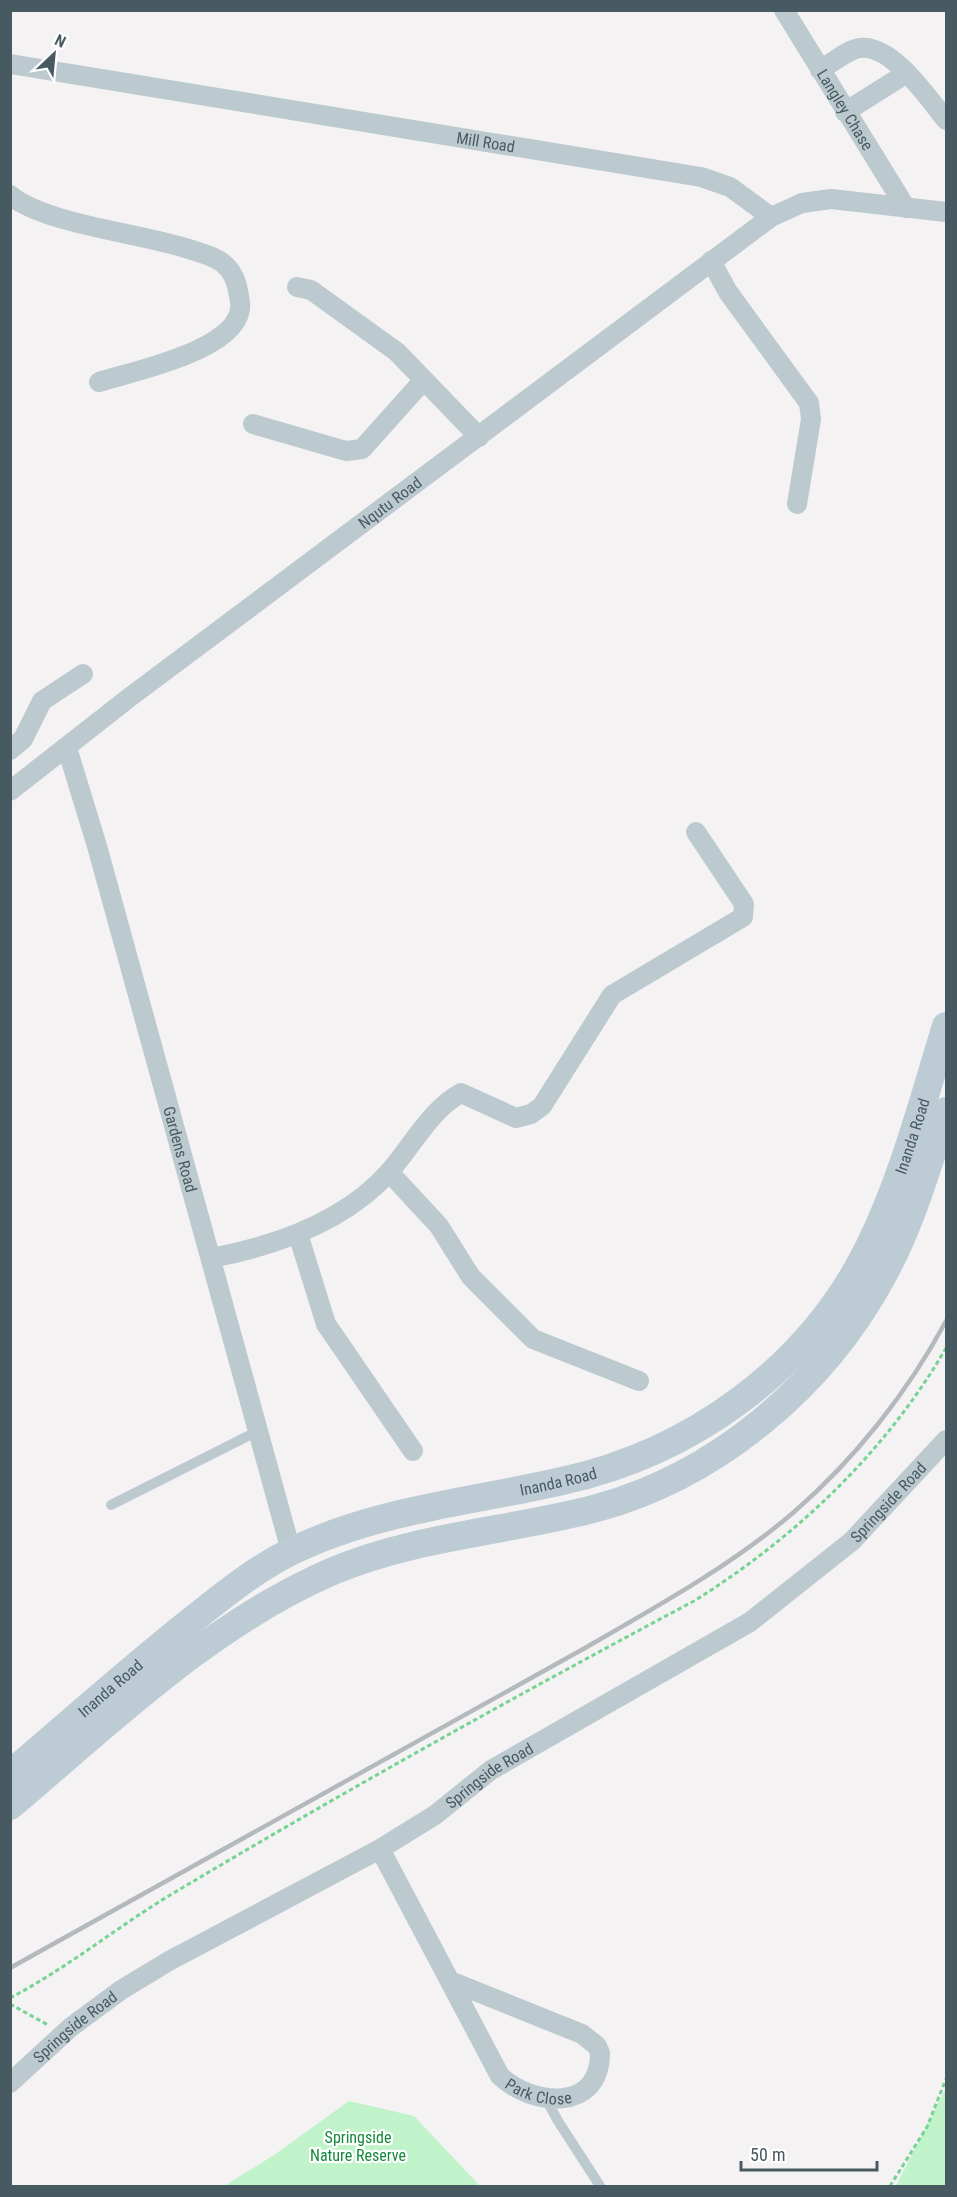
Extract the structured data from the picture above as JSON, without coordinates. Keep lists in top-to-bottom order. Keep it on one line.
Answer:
{"streets":{"main road":["Inanda Road"],"street":["Langley Chase","Mill Road","Nqutu Road","Gardens Road","Springside Road","Park Close"]},"crossings":[["Mill Road","Nqutu Road"],["Nqutu Road","Gardens Road"],["Inanda Road","Gardens Road"],["Springside Road","Park Close"]],"parks":["Springside Nature Reserve"],"scale_bar":"50 m","north":"top right"}
